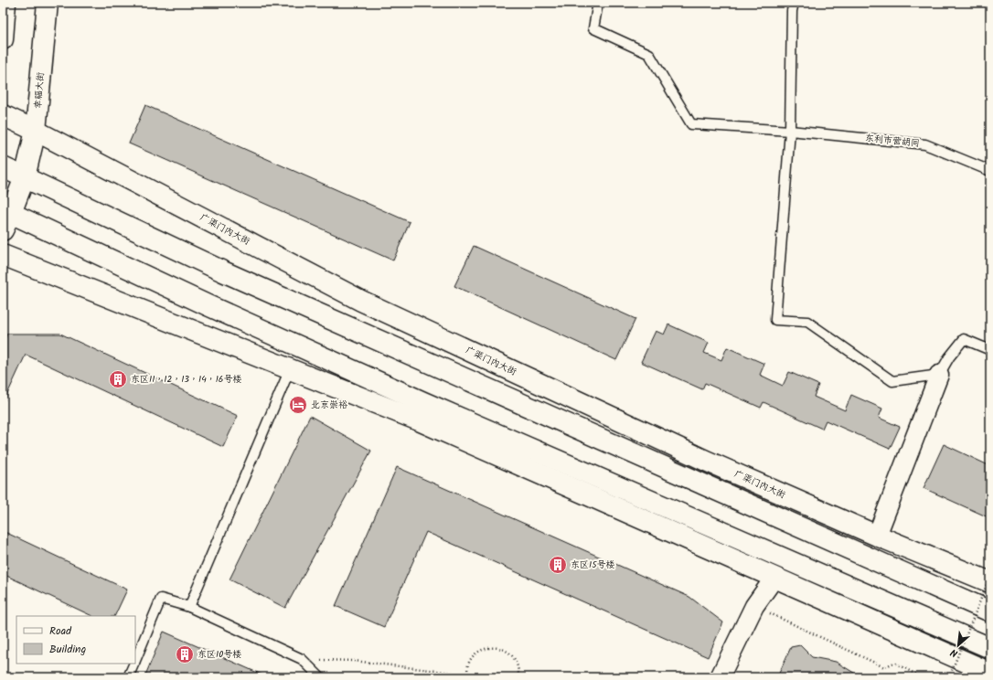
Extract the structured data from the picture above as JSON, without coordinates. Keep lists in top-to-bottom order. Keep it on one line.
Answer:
{"streets":{"main road":["幸福大街","广渠门内大街"],"lane":["东利市营胡同"]},"crossings":[["幸福大街","广渠门内大街"]],"places":{"building":["东区11，12，13，14，16号楼","东区15号楼","东区10号楼"],"hotel":["北京崇裕"]},"legend":["Road","Building"],"north":"bottom left"}
